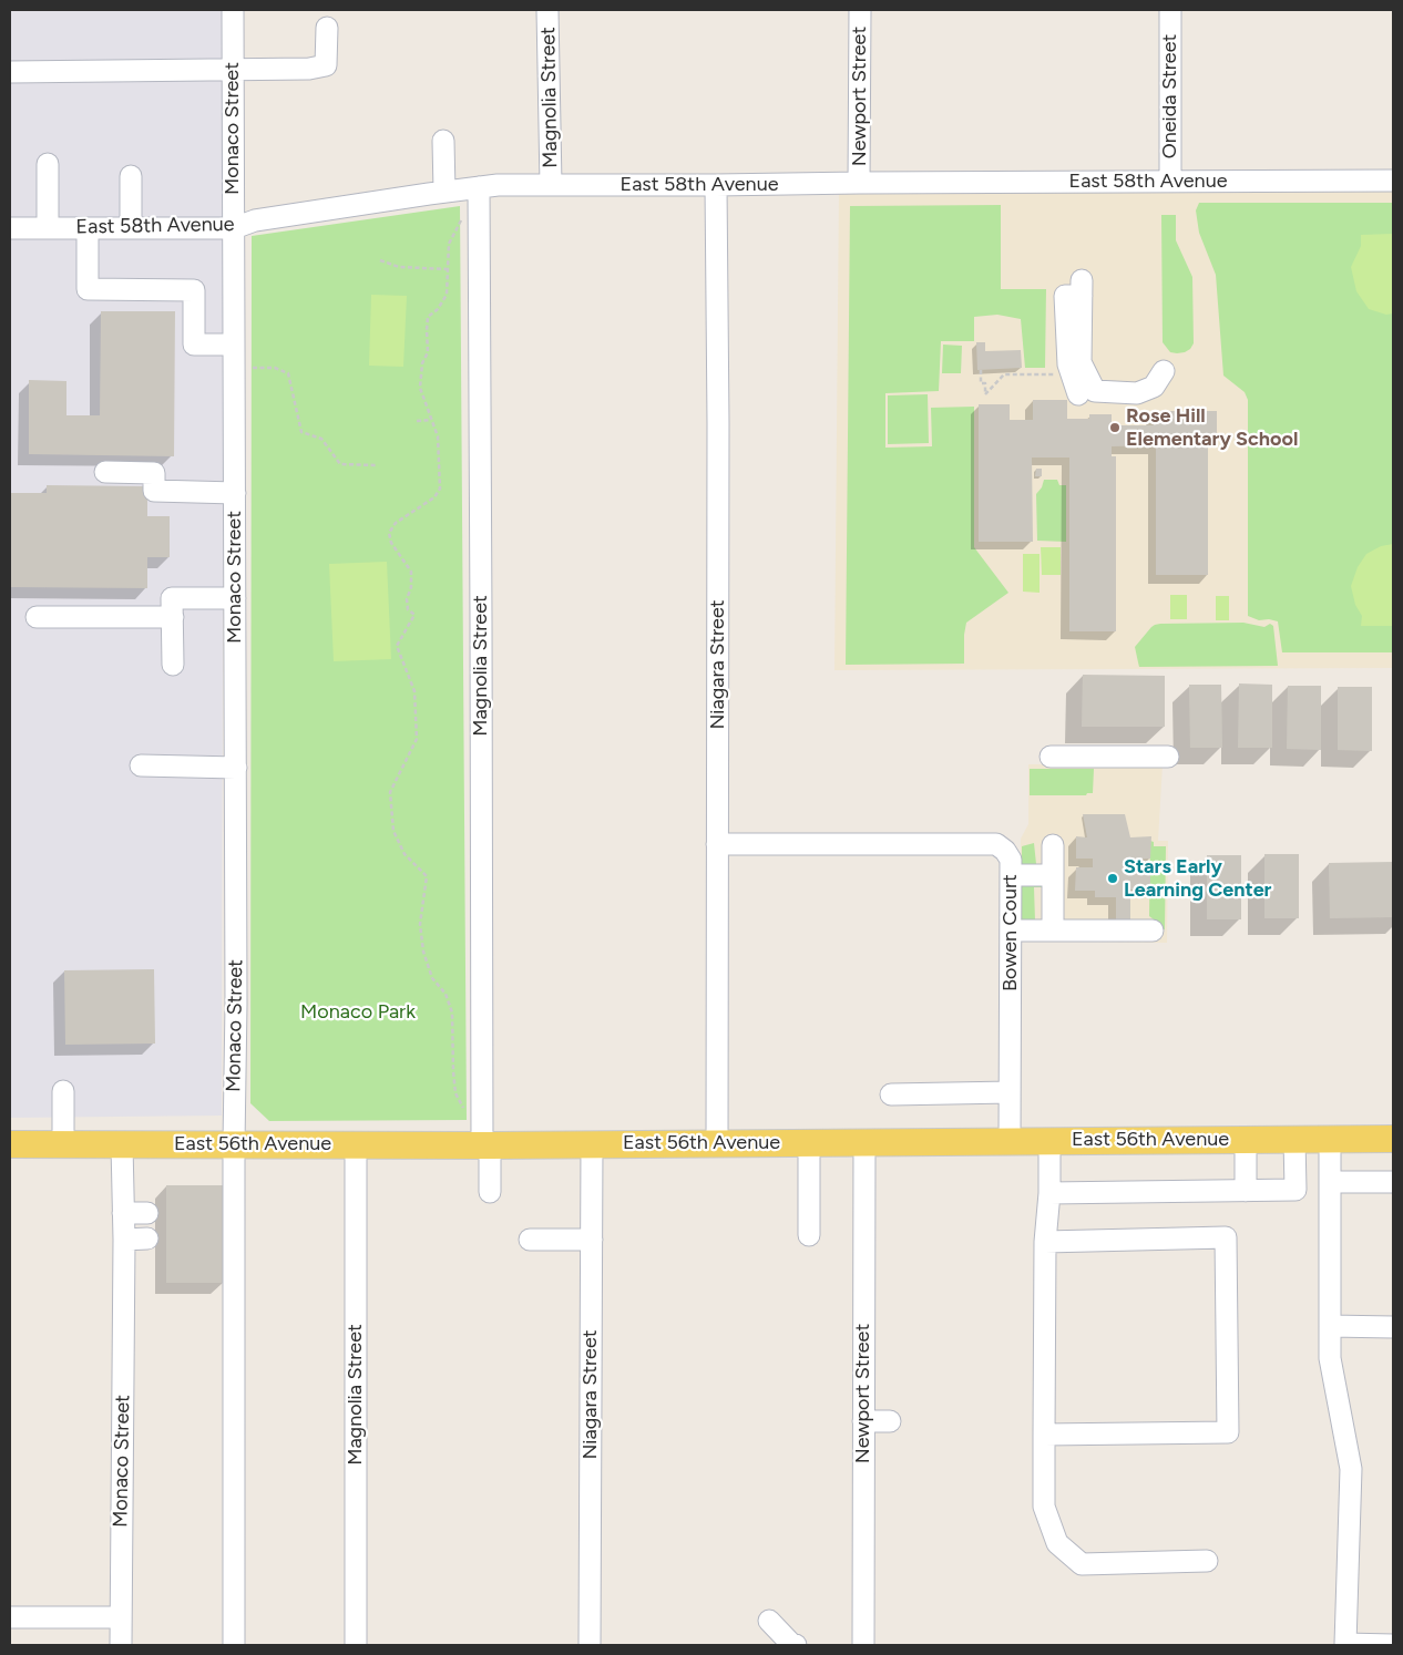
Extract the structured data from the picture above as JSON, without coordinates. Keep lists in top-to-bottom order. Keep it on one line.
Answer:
{"streets":{"main road":["East 56th Avenue"],"street":["Newport Street","Oneida Street","Magnolia Street","Monaco Street","East 58th Avenue","Niagara Street","Bowen Court"]},"crossings":[["Newport Street","East 58th Avenue"],["Newport Street","East 56th Avenue"],["Oneida Street","East 58th Avenue"],["Magnolia Street","East 58th Avenue"],["Magnolia Street","East 56th Avenue"],["Monaco Street","East 58th Avenue"],["Monaco Street","East 56th Avenue"],["East 58th Avenue","Niagara Street"],["Niagara Street","Bowen Court"],["Niagara Street","East 56th Avenue"],["Bowen Court","East 56th Avenue"]],"parks":["Monaco Park"],"places":["Rose Hill Elementary School","Stars Early Learning Center"]}
